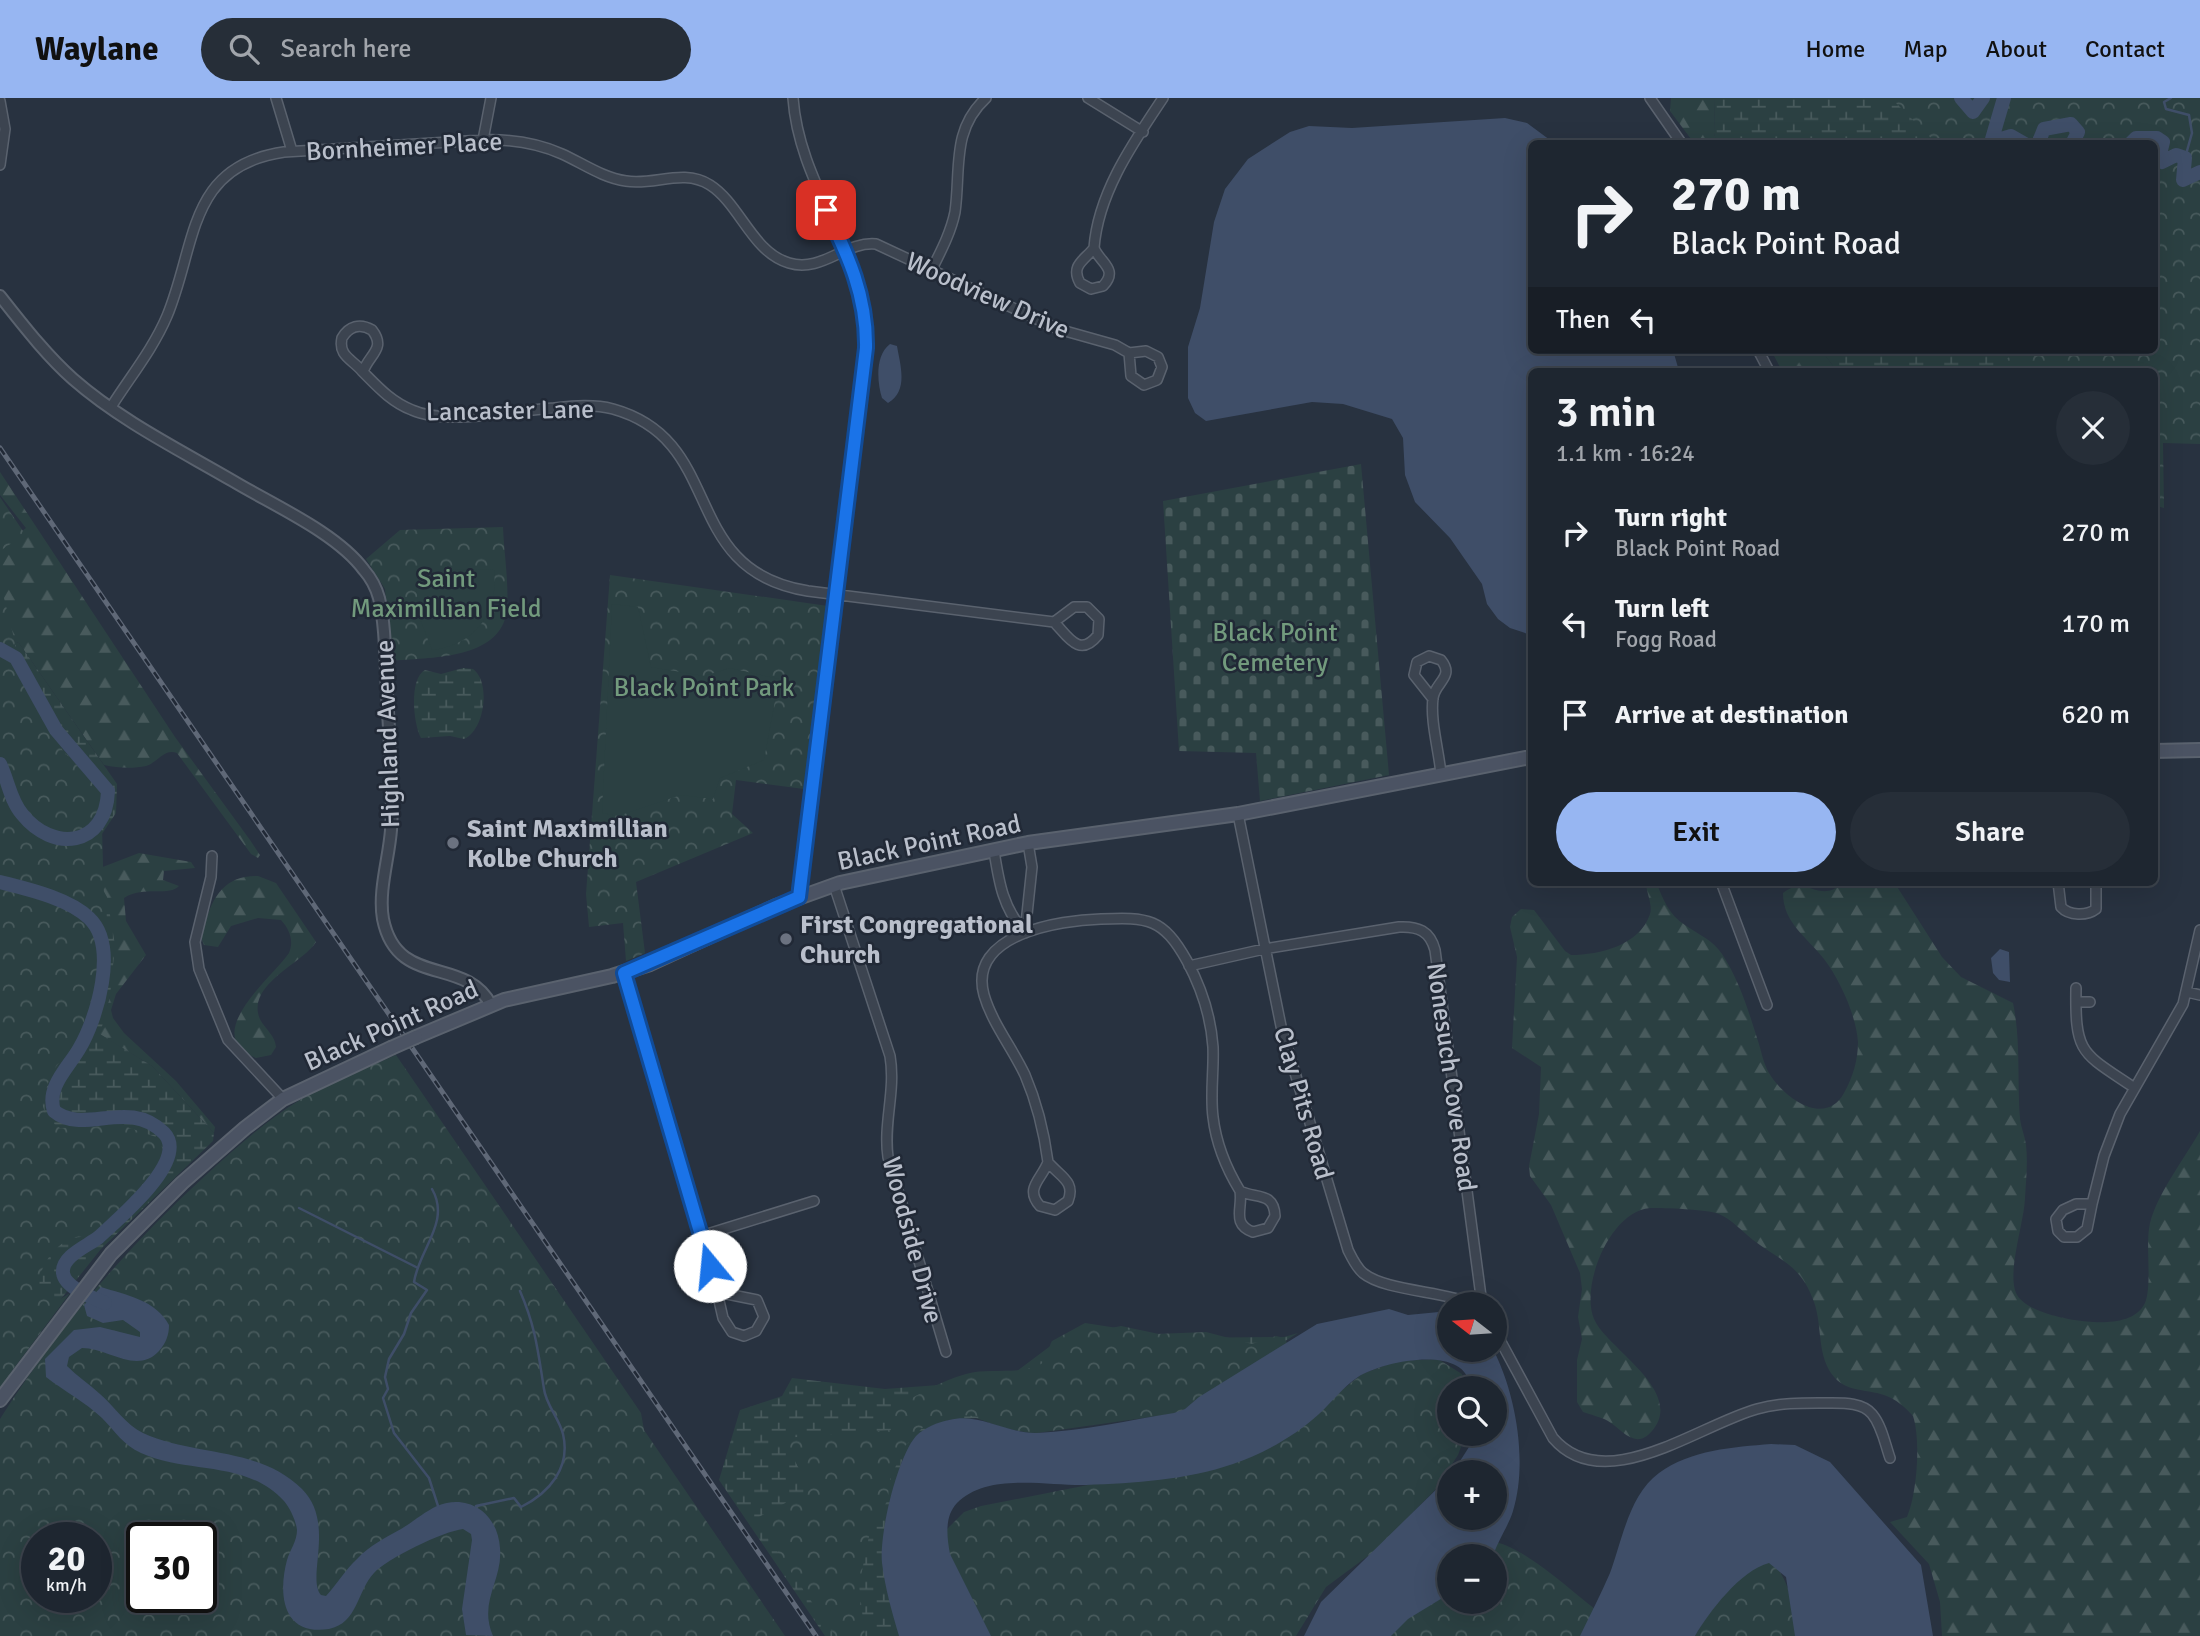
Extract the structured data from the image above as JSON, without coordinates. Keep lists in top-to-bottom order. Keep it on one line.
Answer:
{"streets":{"main road":["Black Point Road"],"street":["Bornheimer Place","Woodview Drive","Lancaster Lane","Highland Avenue","Nonesuch Cove Road","Clay Pits Road","Woodside Drive"]},"crossings":[["Bornheimer Place","Woodview Drive"],["Bornheimer Place","Highland Avenue"],["Highland Avenue","Black Point Road"],["Black Point Road","Clay Pits Road"],["Black Point Road","Woodside Drive"],["Nonesuch Cove Road","Clay Pits Road"]],"parks":["Saint Maximillian Field","Black Point Cemetery","Black Point Park"],"places":["Saint Maximillian Kolbe Church","First Congregational Church"],"north":"left","page":{"header":"Waylane","search":"Search here","nav":["Home","Map","About","Contact"],"turn":["270 m","Black Point Road"],"then":"Then","heading":["3 min","1.1 km · 16:24"],"list":[{"name":"Turn right","note":"Black Point Road","value":"270 m"},{"name":"Turn left","note":"Fogg Road","value":"170 m"},{"name":"Arrive at destination","value":"620 m"}],"buttons":["Exit","Share"],"map_buttons":["+","−"],"speed":"20 km/h","limit":"30"}}
